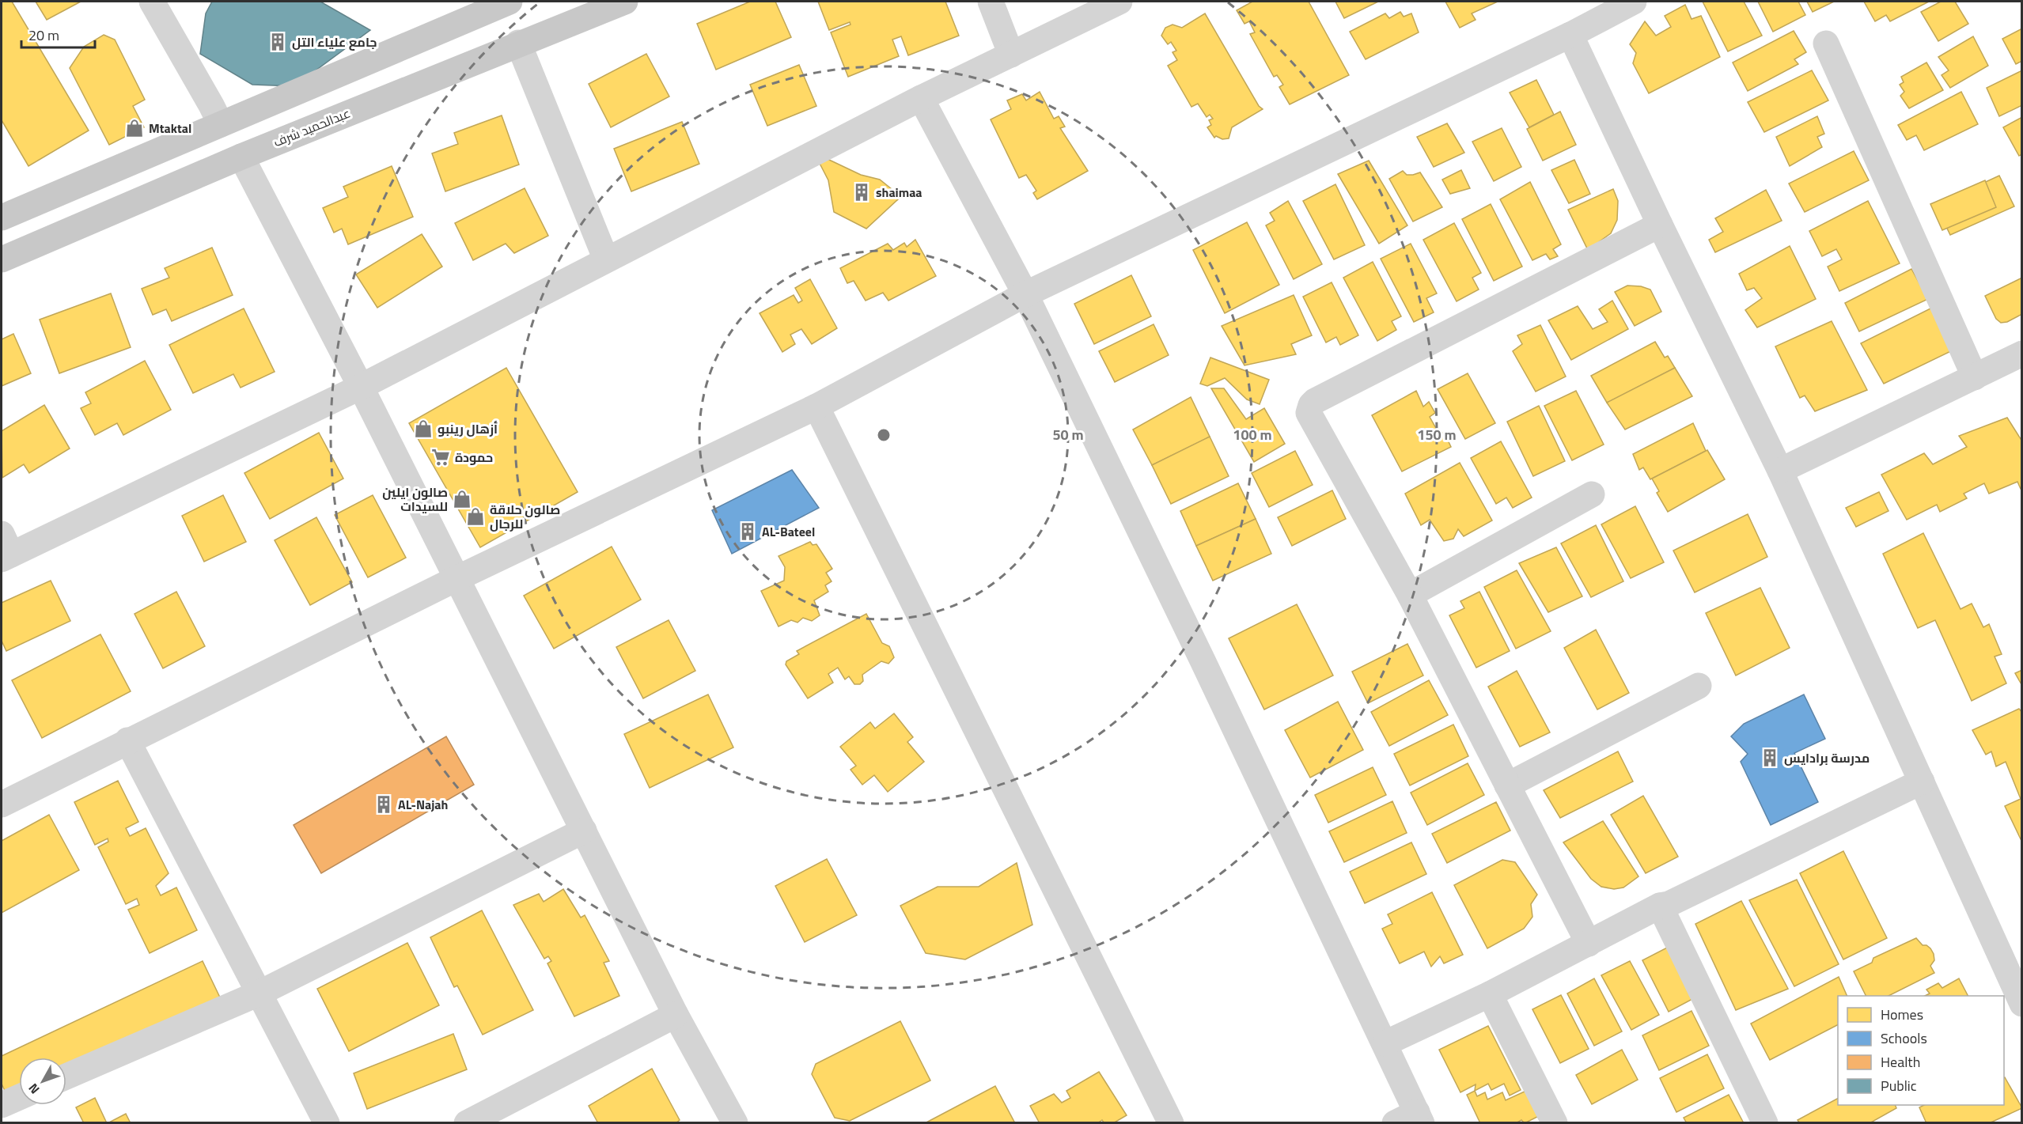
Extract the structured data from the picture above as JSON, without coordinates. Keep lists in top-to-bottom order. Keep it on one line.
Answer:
{"streets":{"main road":["عبدالحميد شرف"]},"places":{"building":["جامع علياء التل","shaimaa","AL-Bateel","مدرسة برادايس","AL-Najah"],"shop":["Mtaktal","أزهال رينبو","صالون ايلين للسيدات","صالون حلاقة للرجال"],"supermarket":["حمودة"]},"legend":["Homes","Schools","Health","Public"],"scale_bar":"20 m","north":"bottom left","rings":["50 m","100 m","150 m"]}
